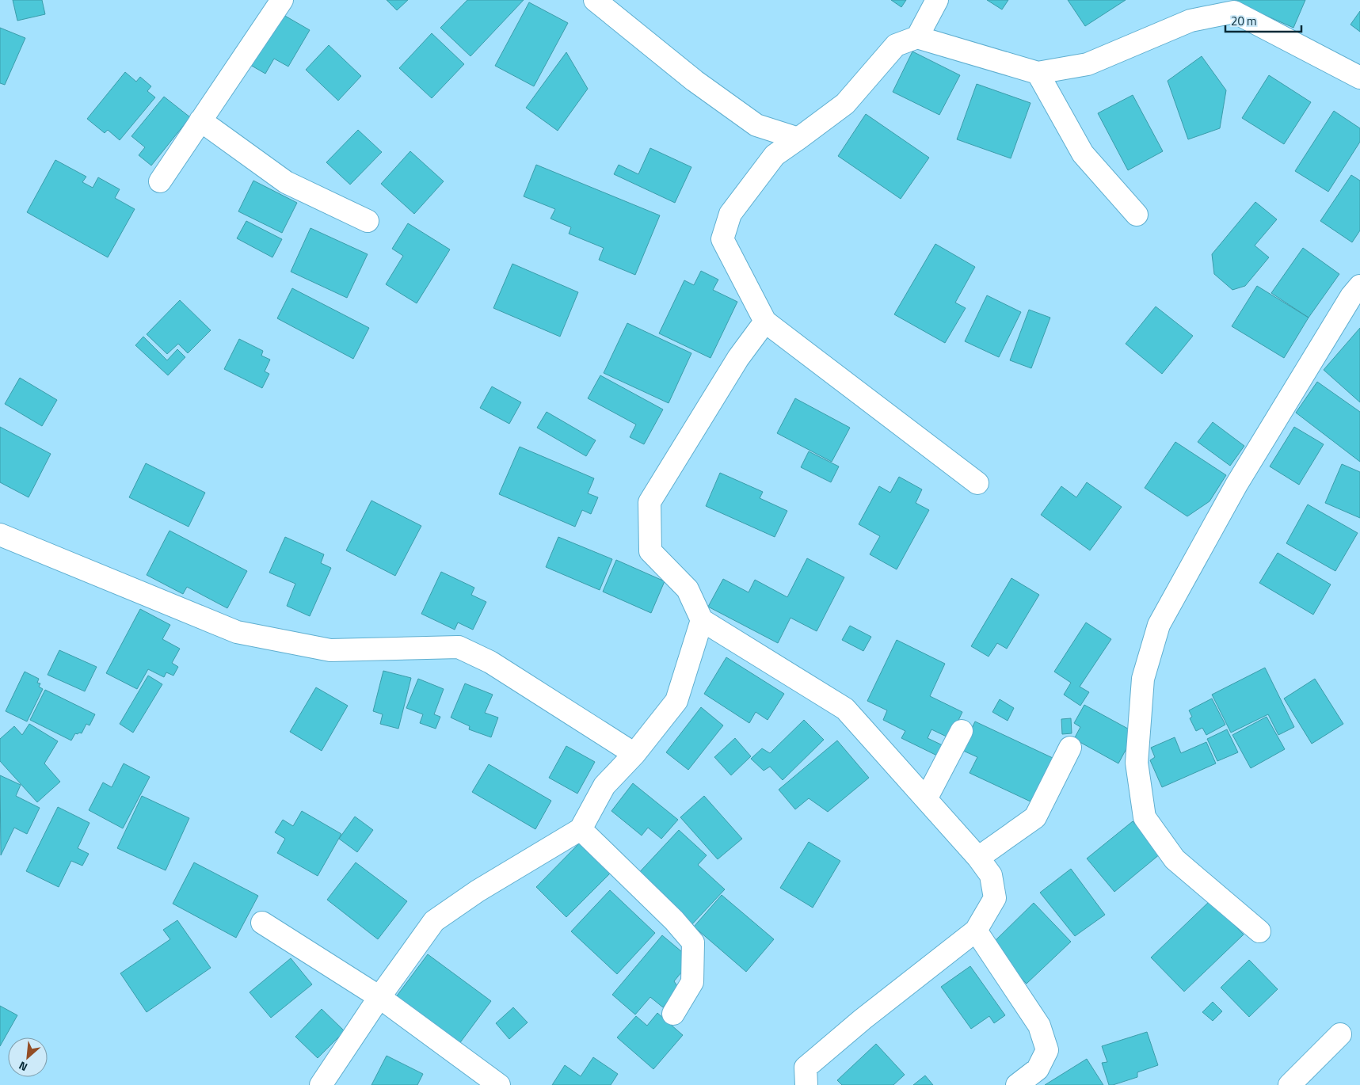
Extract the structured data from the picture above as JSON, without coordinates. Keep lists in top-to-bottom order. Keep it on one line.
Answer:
{"scale_bar":"20 m","north":"bottom left"}
